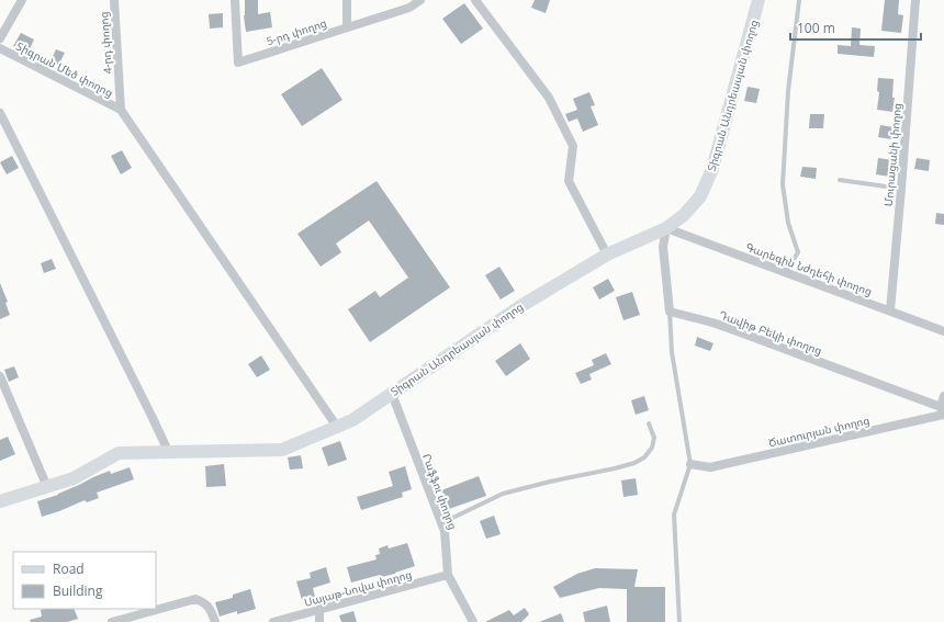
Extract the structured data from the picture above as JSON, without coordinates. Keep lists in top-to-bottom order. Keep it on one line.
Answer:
{"streets":{"main road":["Տիգրան Անդրեասյան փողոց"],"street":["5-րդ փողոց","4-րդ փողոց","Տիգրան Մեծ փողոց","Մուրացանի փողոց","Գարեգին Նժդեհի փողոց","Դավիթ Բեկի փողոց","Ծատուրյան փողոց","Րաֆֆու փողոց","Սայաթ-Նովա փողոց"]},"crossings":[["4-րդ փողոց","Տիգրան Մեծ փողոց"],["Տիգրան Անդրեասյան փողոց","Գարեգին Նժդեհի փողոց"],["Տիգրան Անդրեասյան փողոց","Րաֆֆու փողոց"],["Մուրացանի փողոց","Գարեգին Նժդեհի փողոց"],["Դավիթ Բեկի փողոց","Ծատուրյան փողոց"],["Րաֆֆու փողոց","Սայաթ-Նովա փողոց"]],"legend":["Road","Building"],"scale_bar":"100 m"}
